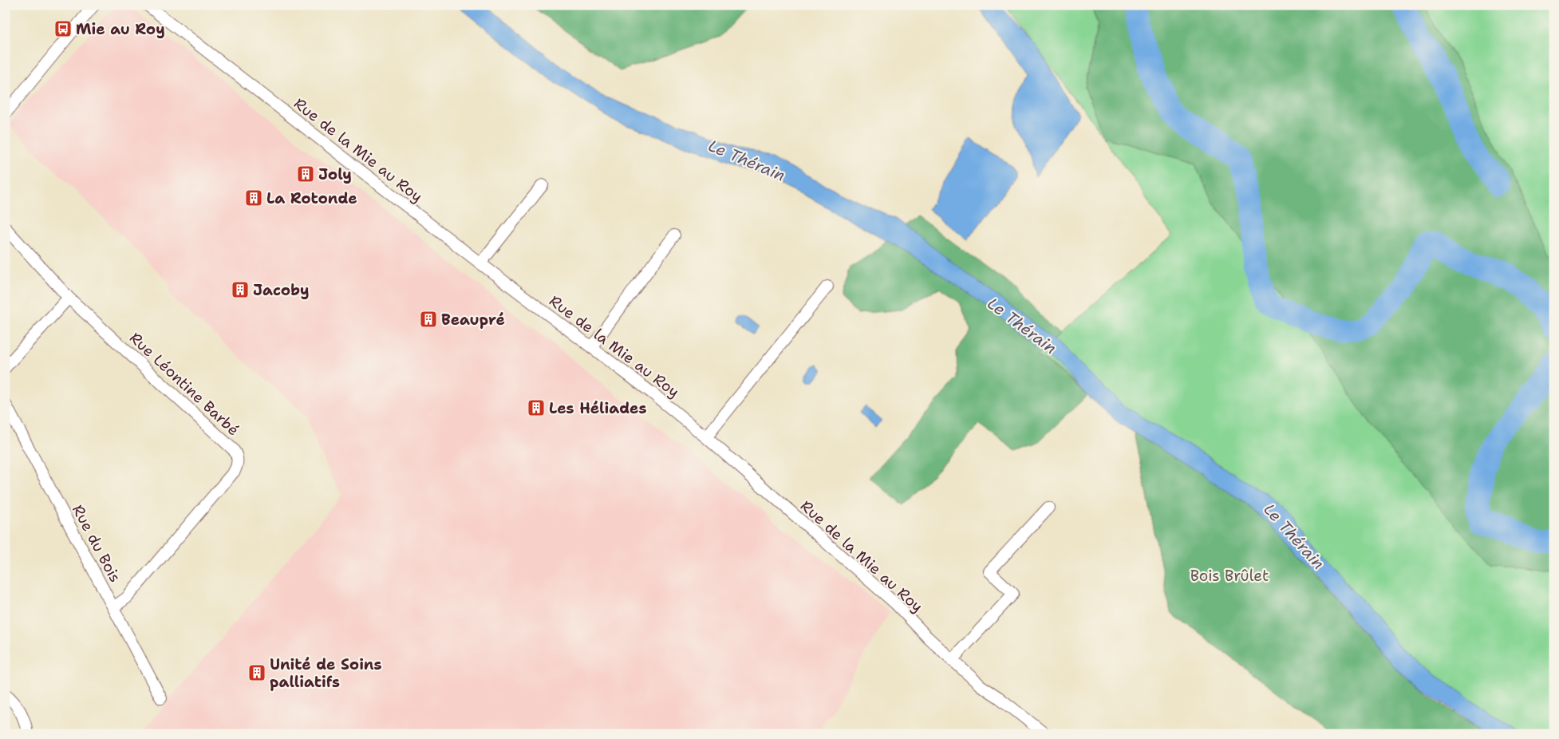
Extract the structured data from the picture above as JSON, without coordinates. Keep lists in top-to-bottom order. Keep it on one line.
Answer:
{"streets":{"street":["Rue de la Mie au Roy","Rue Léontine Barbé","Rue du Bois"]},"crossings":[["Rue Léontine Barbé","Rue du Bois"]],"water":["Le Thérain"],"parks":["Bois Brûlet"],"places":{"bus stop":["Mie au Roy"],"building":["Joly","La Rotonde","Jacoby","Beaupré","Les Héliades","Unité de Soins palliatifs"]}}
